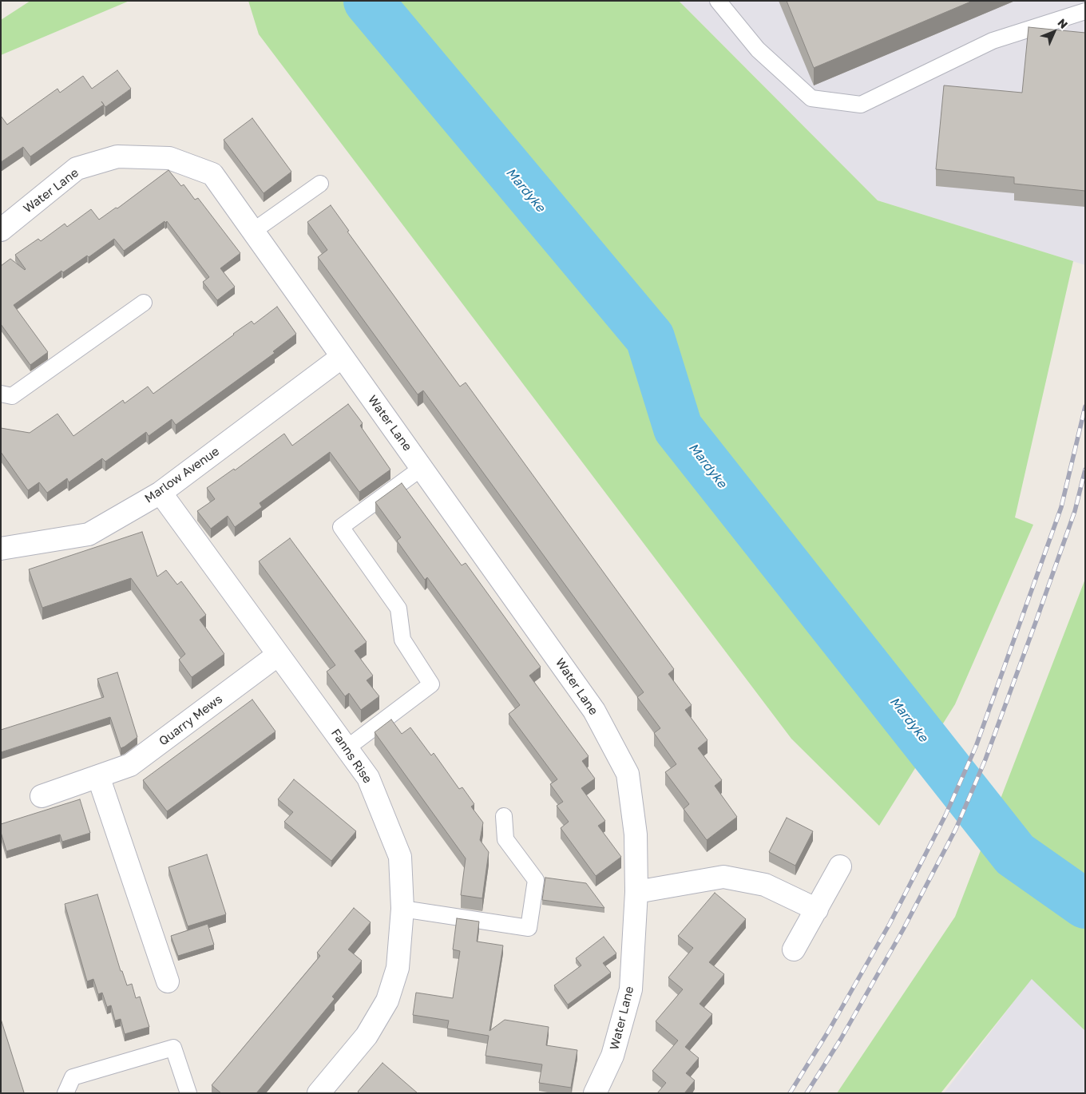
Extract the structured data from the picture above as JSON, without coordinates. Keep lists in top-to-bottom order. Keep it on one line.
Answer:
{"streets":{"street":["Water Lane","Marlow Avenue","Quarry Mews","Fanns Rise"]},"crossings":[["Water Lane","Marlow Avenue"],["Marlow Avenue","Fanns Rise"],["Quarry Mews","Fanns Rise"]],"water":["Mardyke"],"north":"top right"}
